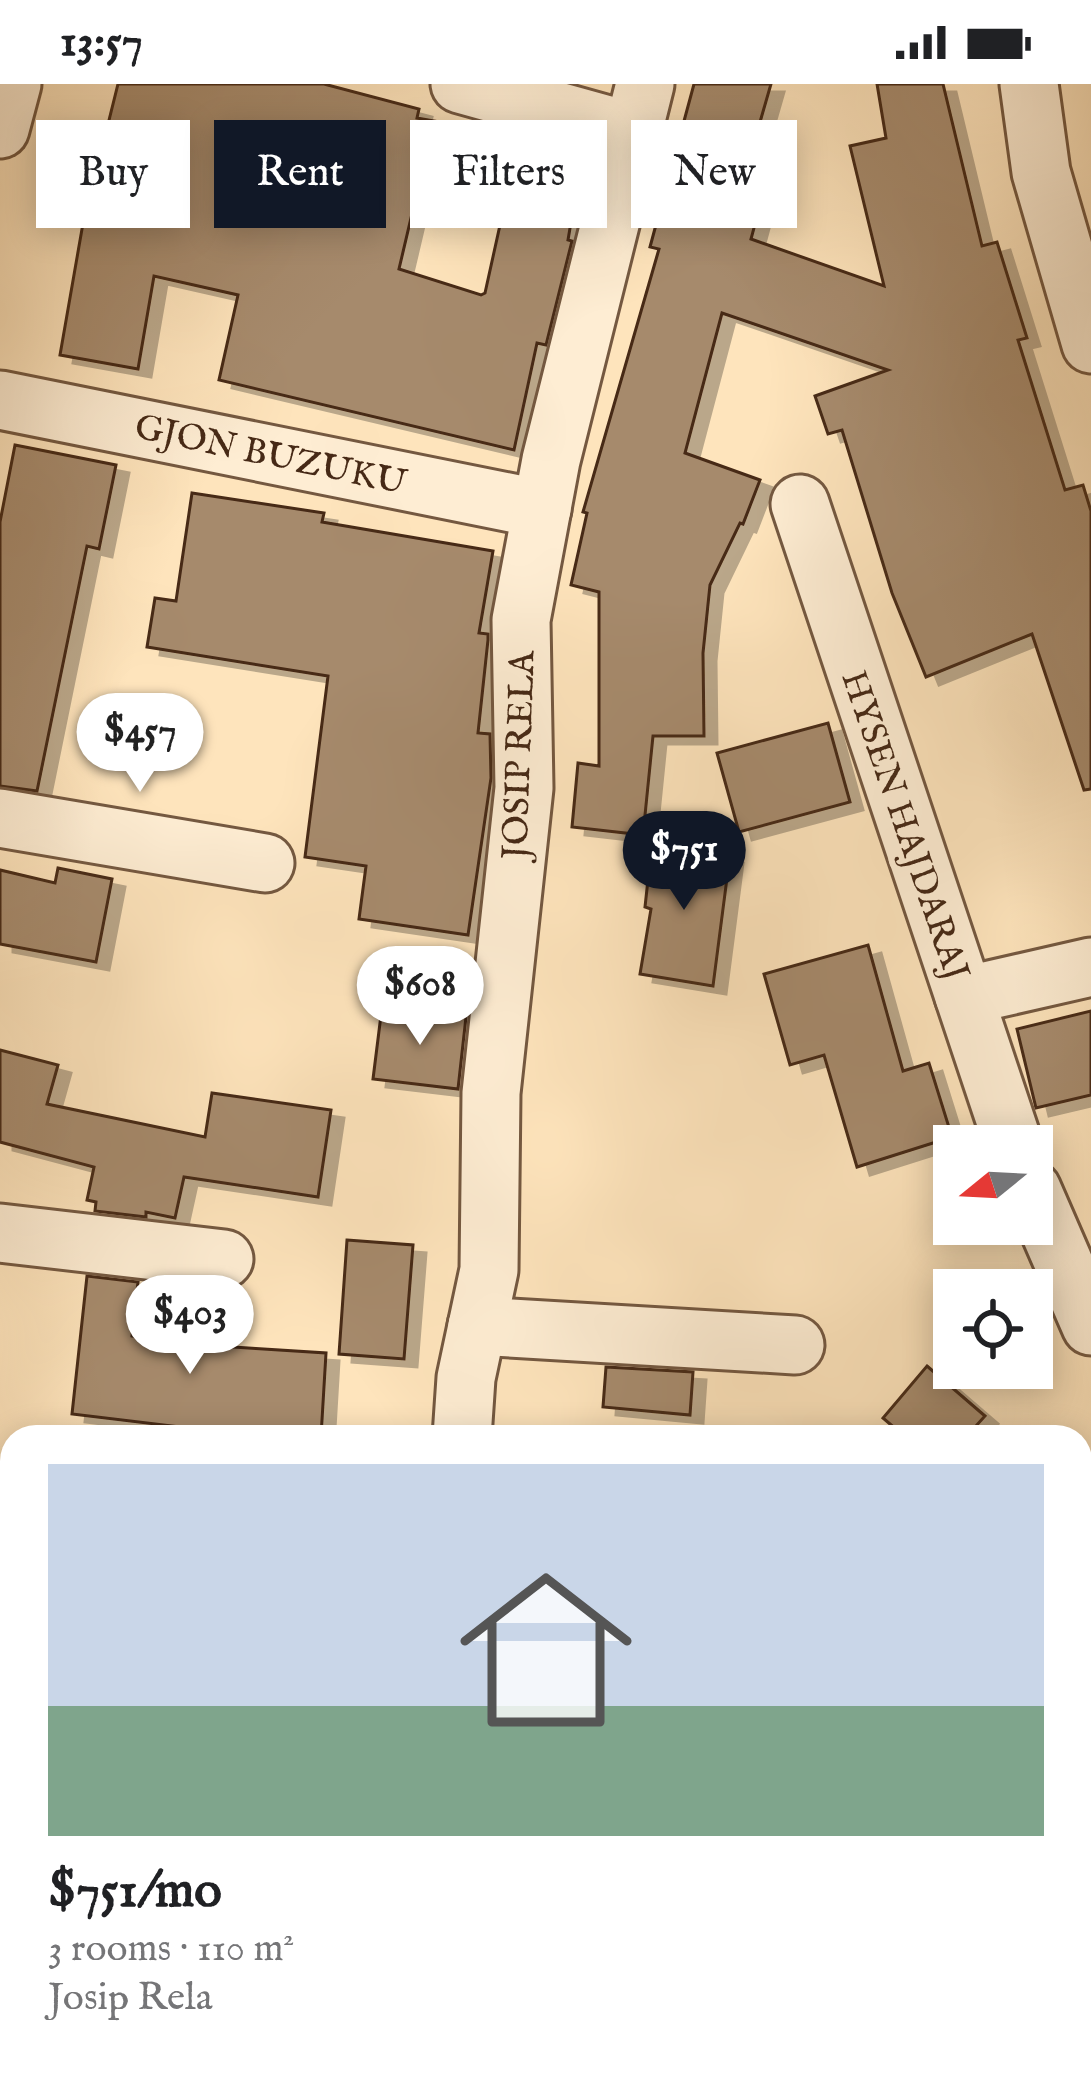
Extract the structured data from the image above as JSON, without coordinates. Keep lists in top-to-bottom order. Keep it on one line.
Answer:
{"streets":{"street":["GJON BUZUKU","JOSIP RELA","HYSEN HAJDARAJ"]},"crossings":[["GJON BUZUKU","JOSIP RELA"]],"north":"left","page":{"status":"13:57","chip":["Buy","Rent","Filters","New"],"price":["$457","$751","$608","$403"],"list":[{"name":"$751/mo","note":"3 rooms · 110 m² · Josip Rela"}]}}
